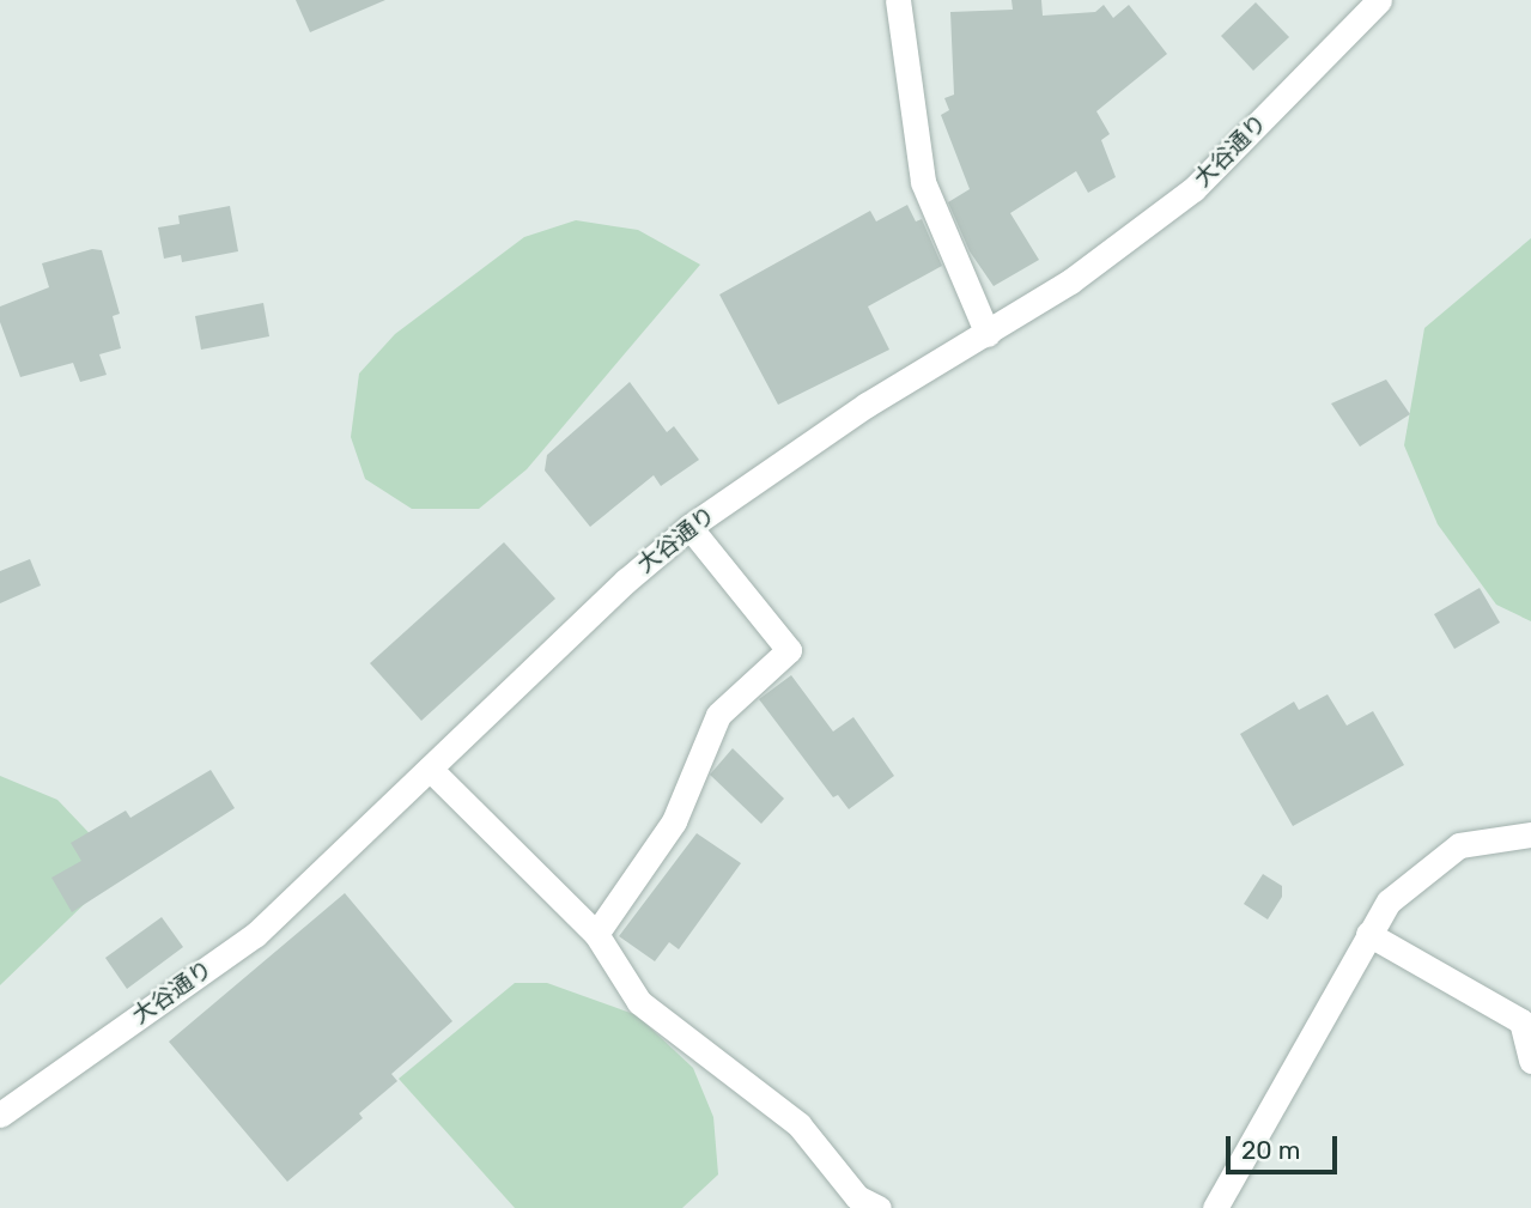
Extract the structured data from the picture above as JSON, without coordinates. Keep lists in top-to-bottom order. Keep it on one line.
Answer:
{"streets":{"street":["大谷通り"]},"scale_bar":"20 m"}
